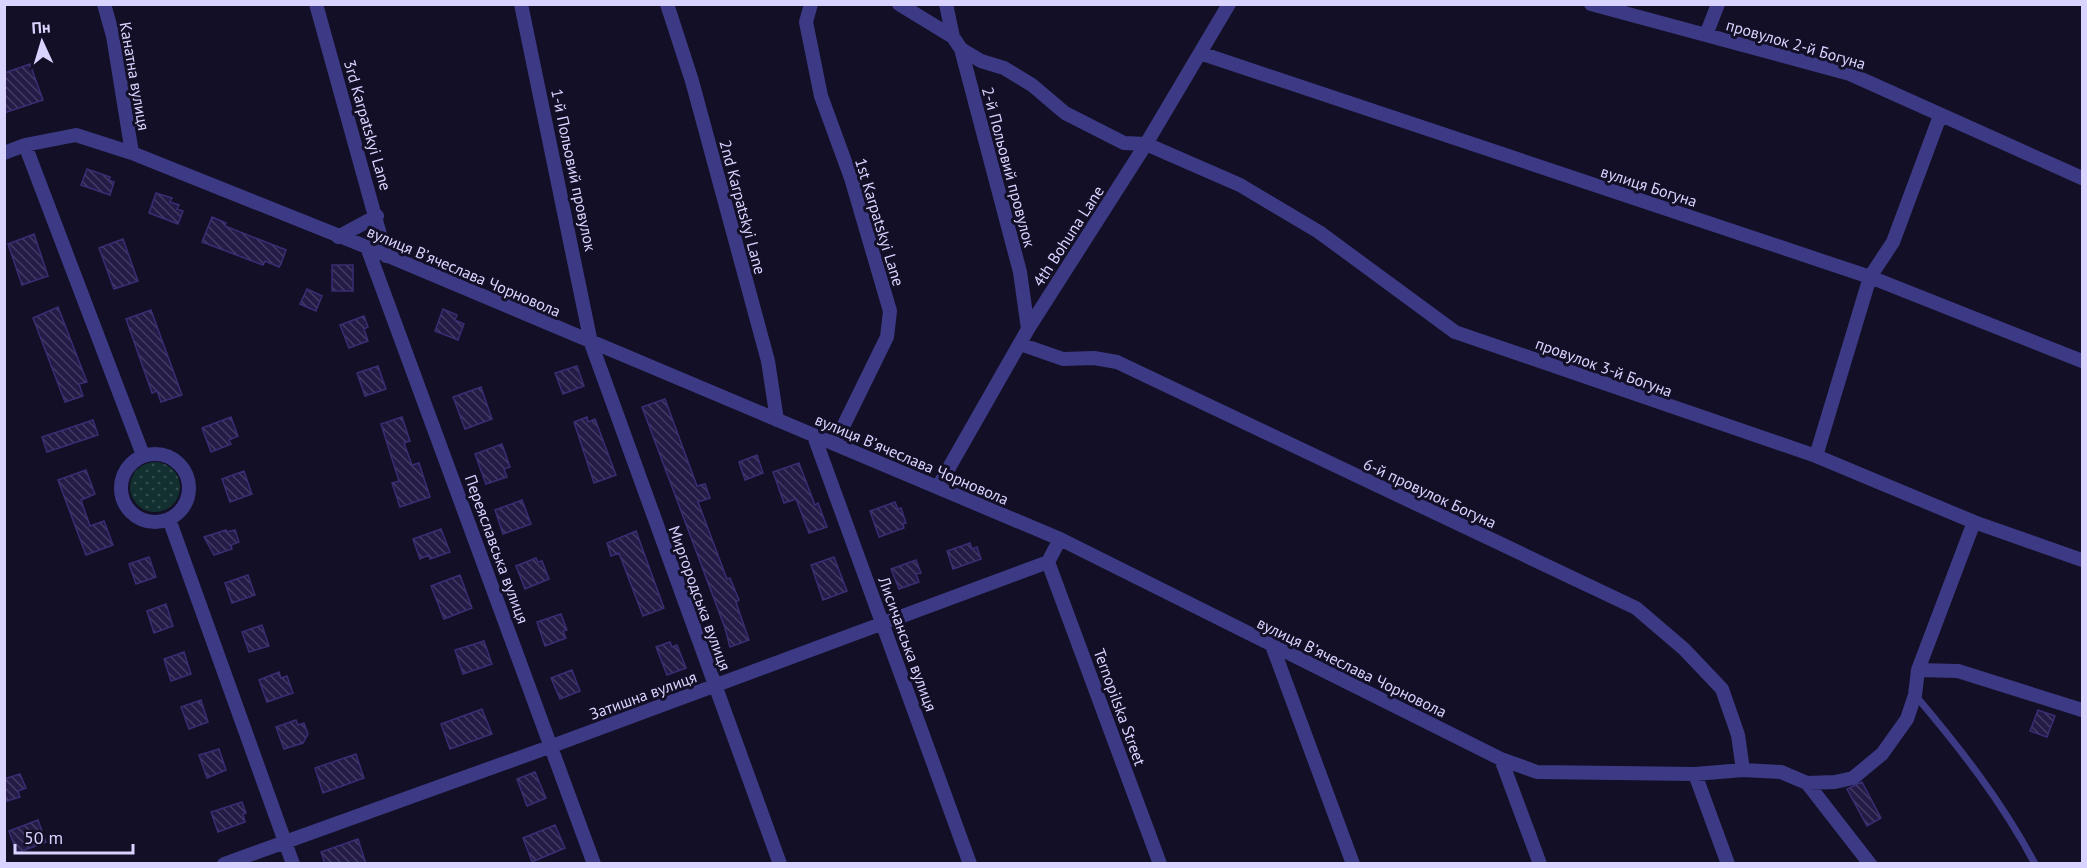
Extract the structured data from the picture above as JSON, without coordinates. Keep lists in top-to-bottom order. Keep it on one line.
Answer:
{"streets":{"street":["провулок 2-й Богуна","Канатна вулиця","3rd Karpatskyi Lane","2-й Польовий провулок","1-й Польовий провулок","вулиця Богуна","2nd Karpatskyi Lane","1st Karpatskyi Lane","4th Bohuna Lane","вулиця Вʼячеслава Чорновола","провулок 3-й Богуна","6-й провулок Богуна","Переяславська вулиця","Миргородська вулиця","Лисичанська вулиця","Затишна вулиця","Ternopilska Street"]},"crossings":[["Канатна вулиця","вулиця Вʼячеслава Чорновола"],["3rd Karpatskyi Lane","вулиця Вʼячеслава Чорновола"],["2-й Польовий провулок","4th Bohuna Lane"],["2-й Польовий провулок","провулок 3-й Богуна"],["1-й Польовий провулок","вулиця Вʼячеслава Чорновола"],["1-й Польовий провулок","Миргородська вулиця"],["вулиця Богуна","4th Bohuna Lane"],["2nd Karpatskyi Lane","вулиця Вʼячеслава Чорновола"],["1st Karpatskyi Lane","вулиця Вʼячеслава Чорновола"],["4th Bohuna Lane","вулиця Вʼячеслава Чорновола"],["4th Bohuna Lane","провулок 3-й Богуна"],["4th Bohuna Lane","6-й провулок Богуна"],["вулиця Вʼячеслава Чорновола","6-й провулок Богуна"],["вулиця Вʼячеслава Чорновола","Переяславська вулиця"],["вулиця Вʼячеслава Чорновола","Миргородська вулиця"],["вулиця Вʼячеслава Чорновола","Лисичанська вулиця"],["Переяславська вулиця","Затишна вулиця"],["Миргородська вулиця","Затишна вулиця"],["Лисичанська вулиця","Затишна вулиця"],["Затишна вулиця","Ternopilska Street"]],"scale_bar":"50 m","north":"top"}
